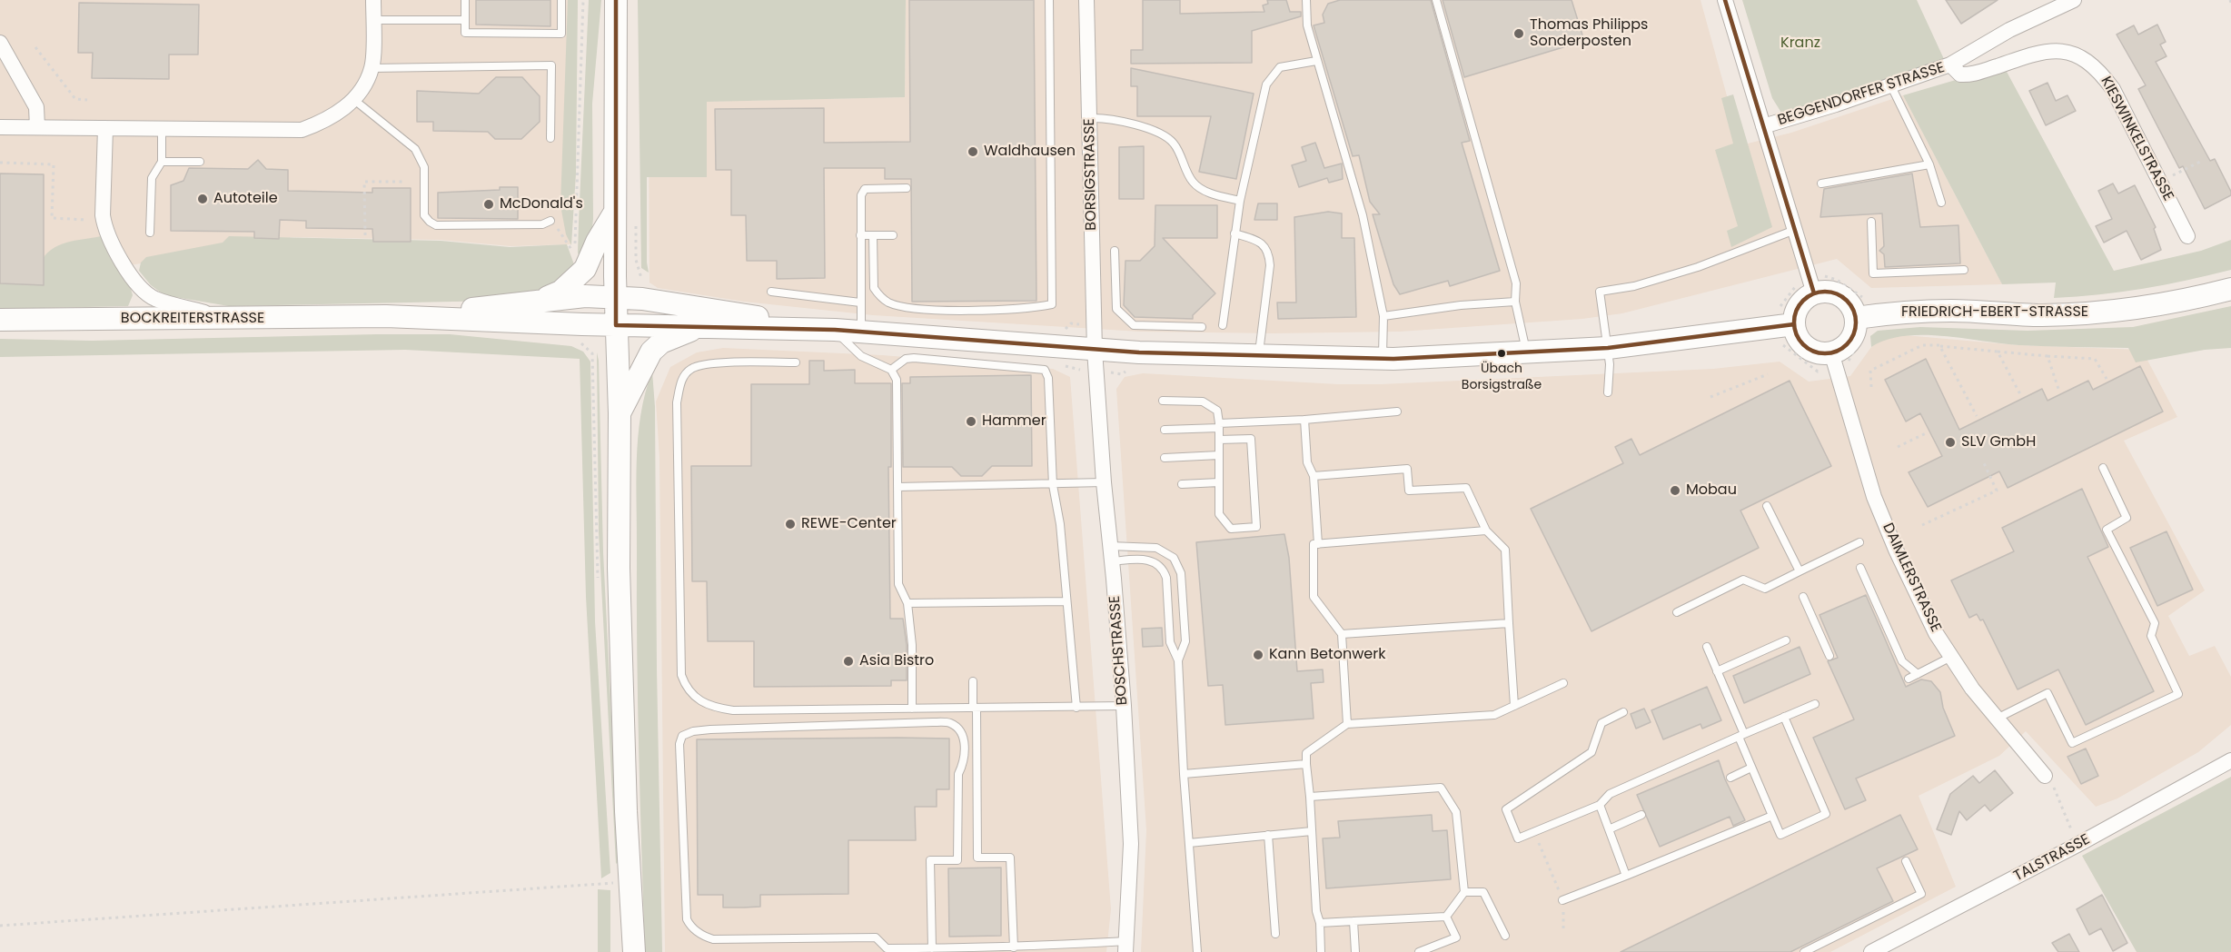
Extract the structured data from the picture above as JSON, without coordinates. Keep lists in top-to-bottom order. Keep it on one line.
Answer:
{"streets":{"main road":["FRIEDRICH-EBERT-STRASSE","BOCKREITERSTRASSE"],"street":["BEGGENDORFER STRASSE","KIESWINKELSTRASSE","BORSIGSTRASSE","DAIMLERSTRASSE","BOSCHSTRASSE","TALSTRASSE"]},"crossings":[["BEGGENDORFER STRASSE","KIESWINKELSTRASSE"],["BORSIGSTRASSE","BOSCHSTRASSE"],["FRIEDRICH-EBERT-STRASSE","DAIMLERSTRASSE"]],"parks":["Kranz"],"places":["Thomas Philipps Sonderposten","Waldhausen","Autoteile","McDonald's","Übach Borsigstraße","Hammer","SLV GmbH","Mobau","REWE-Center","Kann Betonwerk","Asia Bistro"]}
